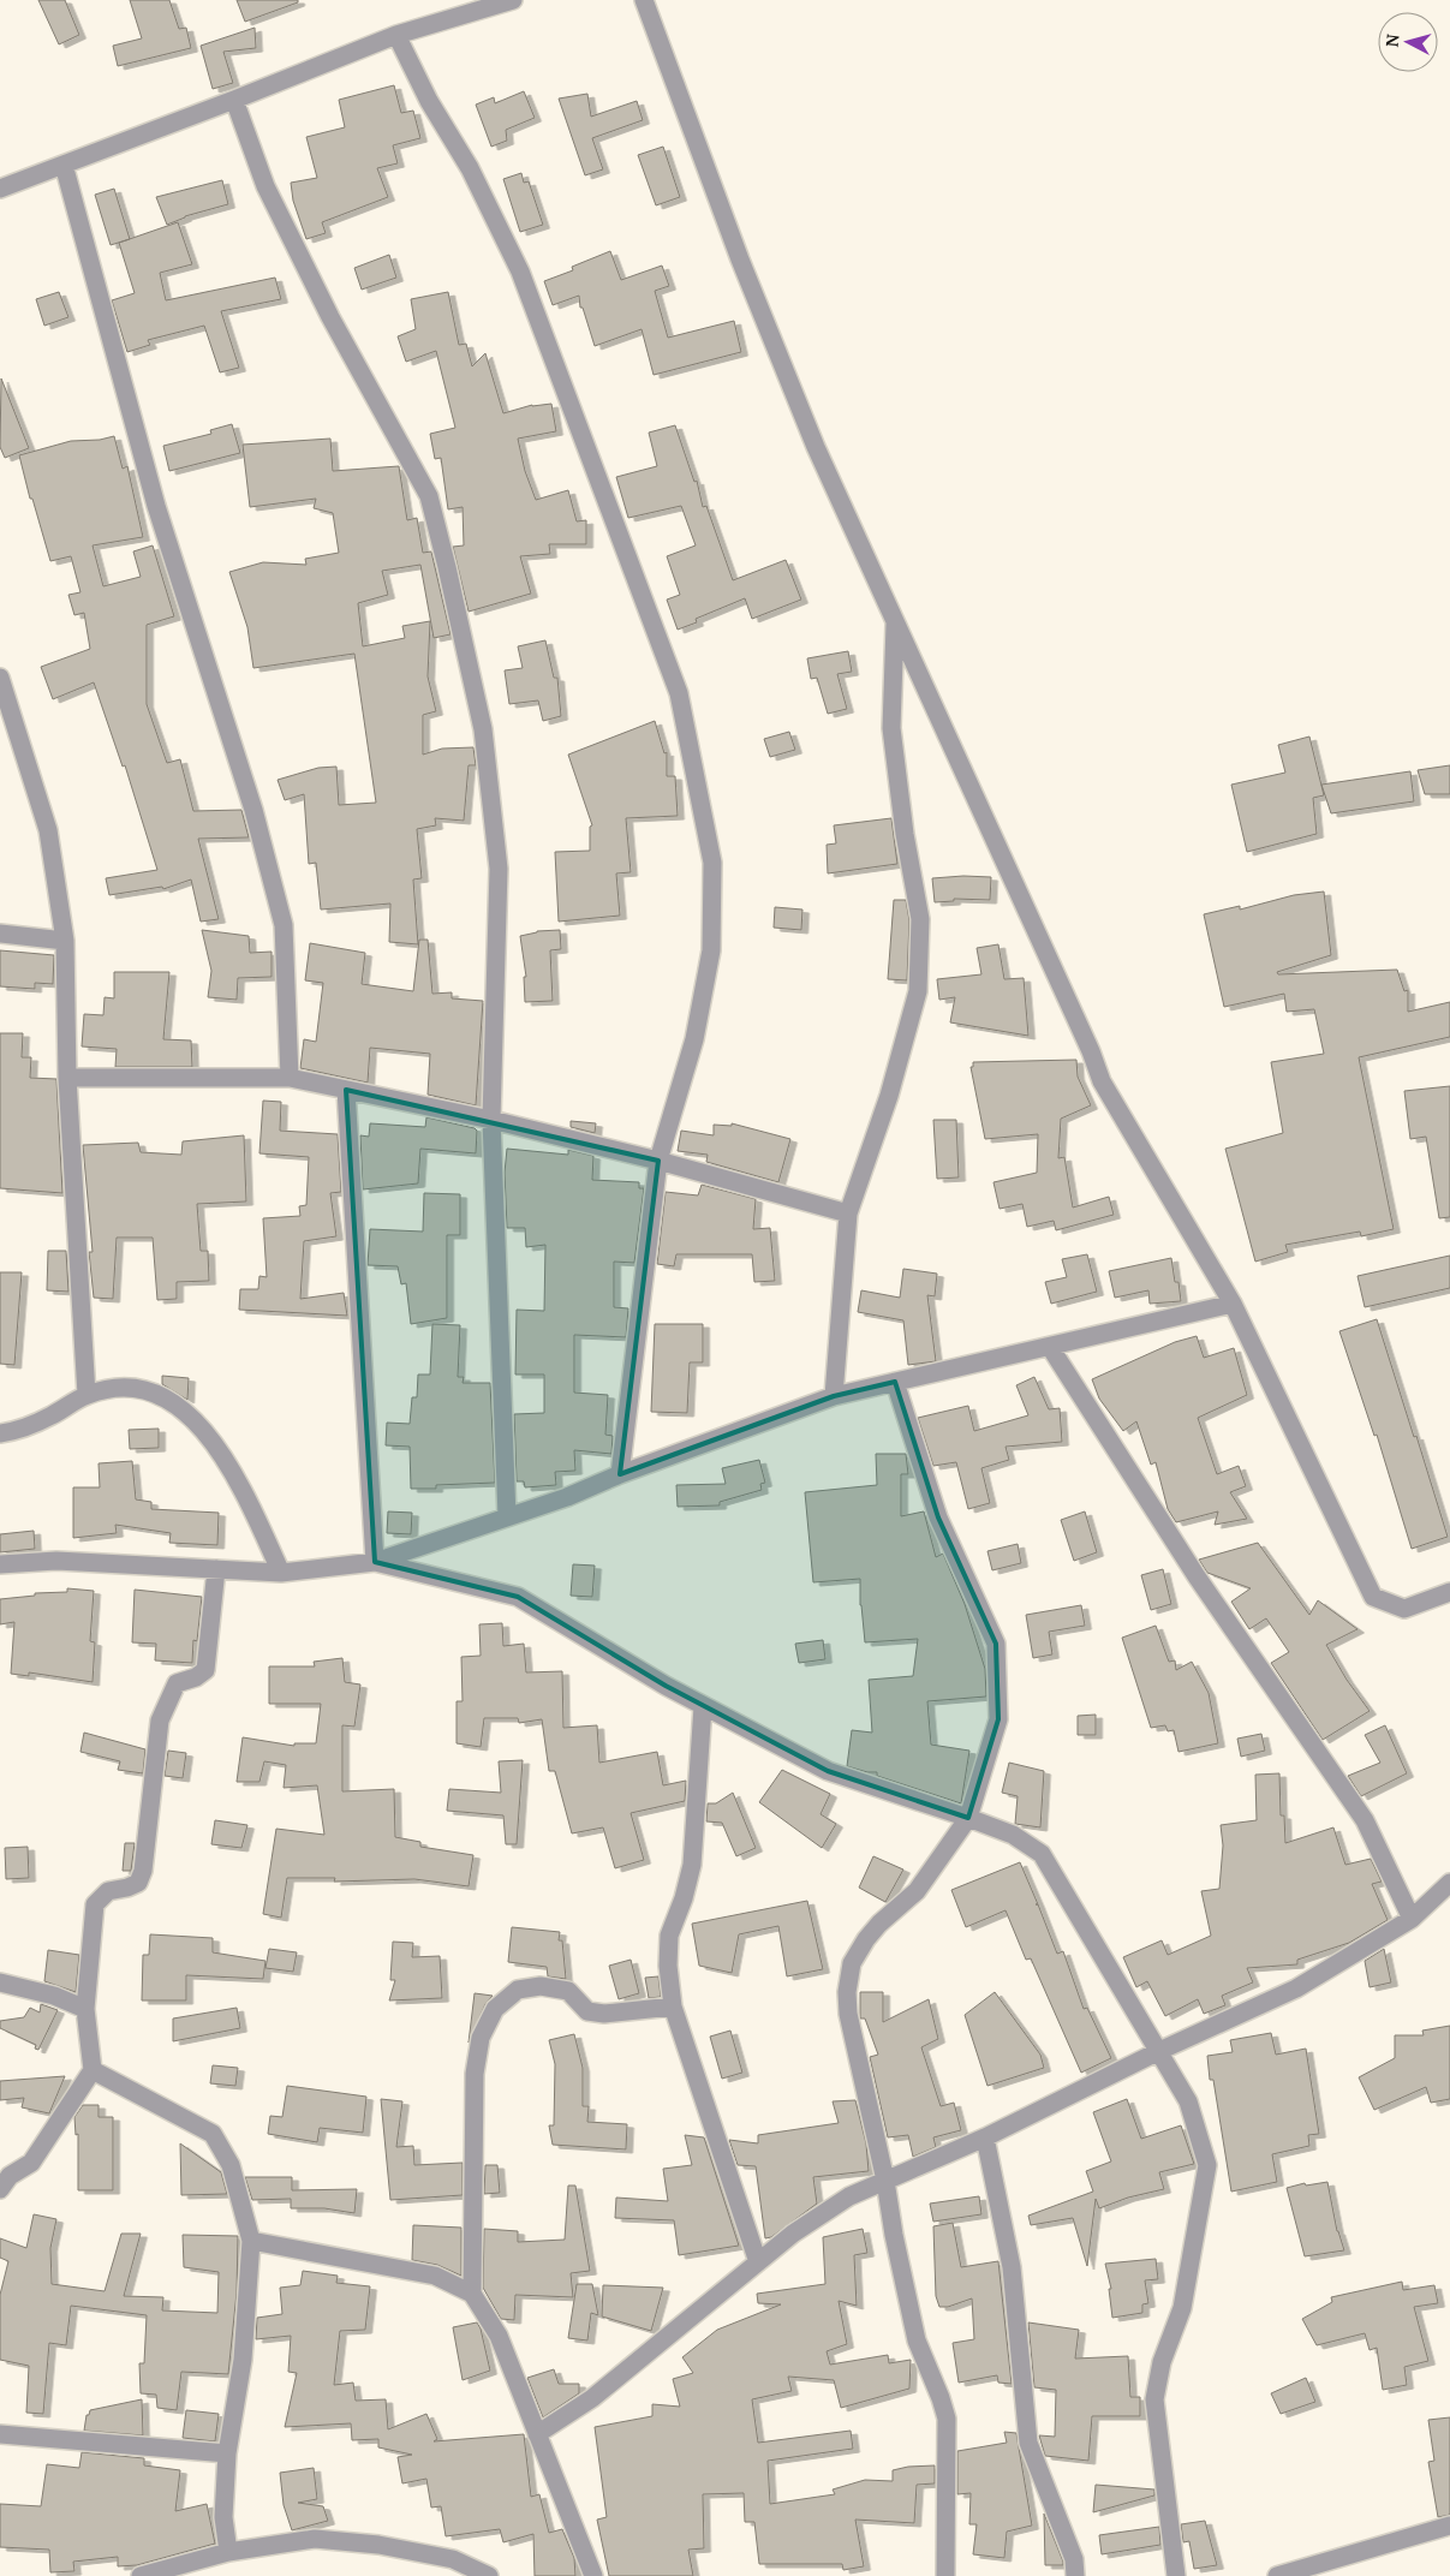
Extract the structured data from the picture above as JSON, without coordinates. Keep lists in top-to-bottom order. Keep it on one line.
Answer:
{"north":"left"}
